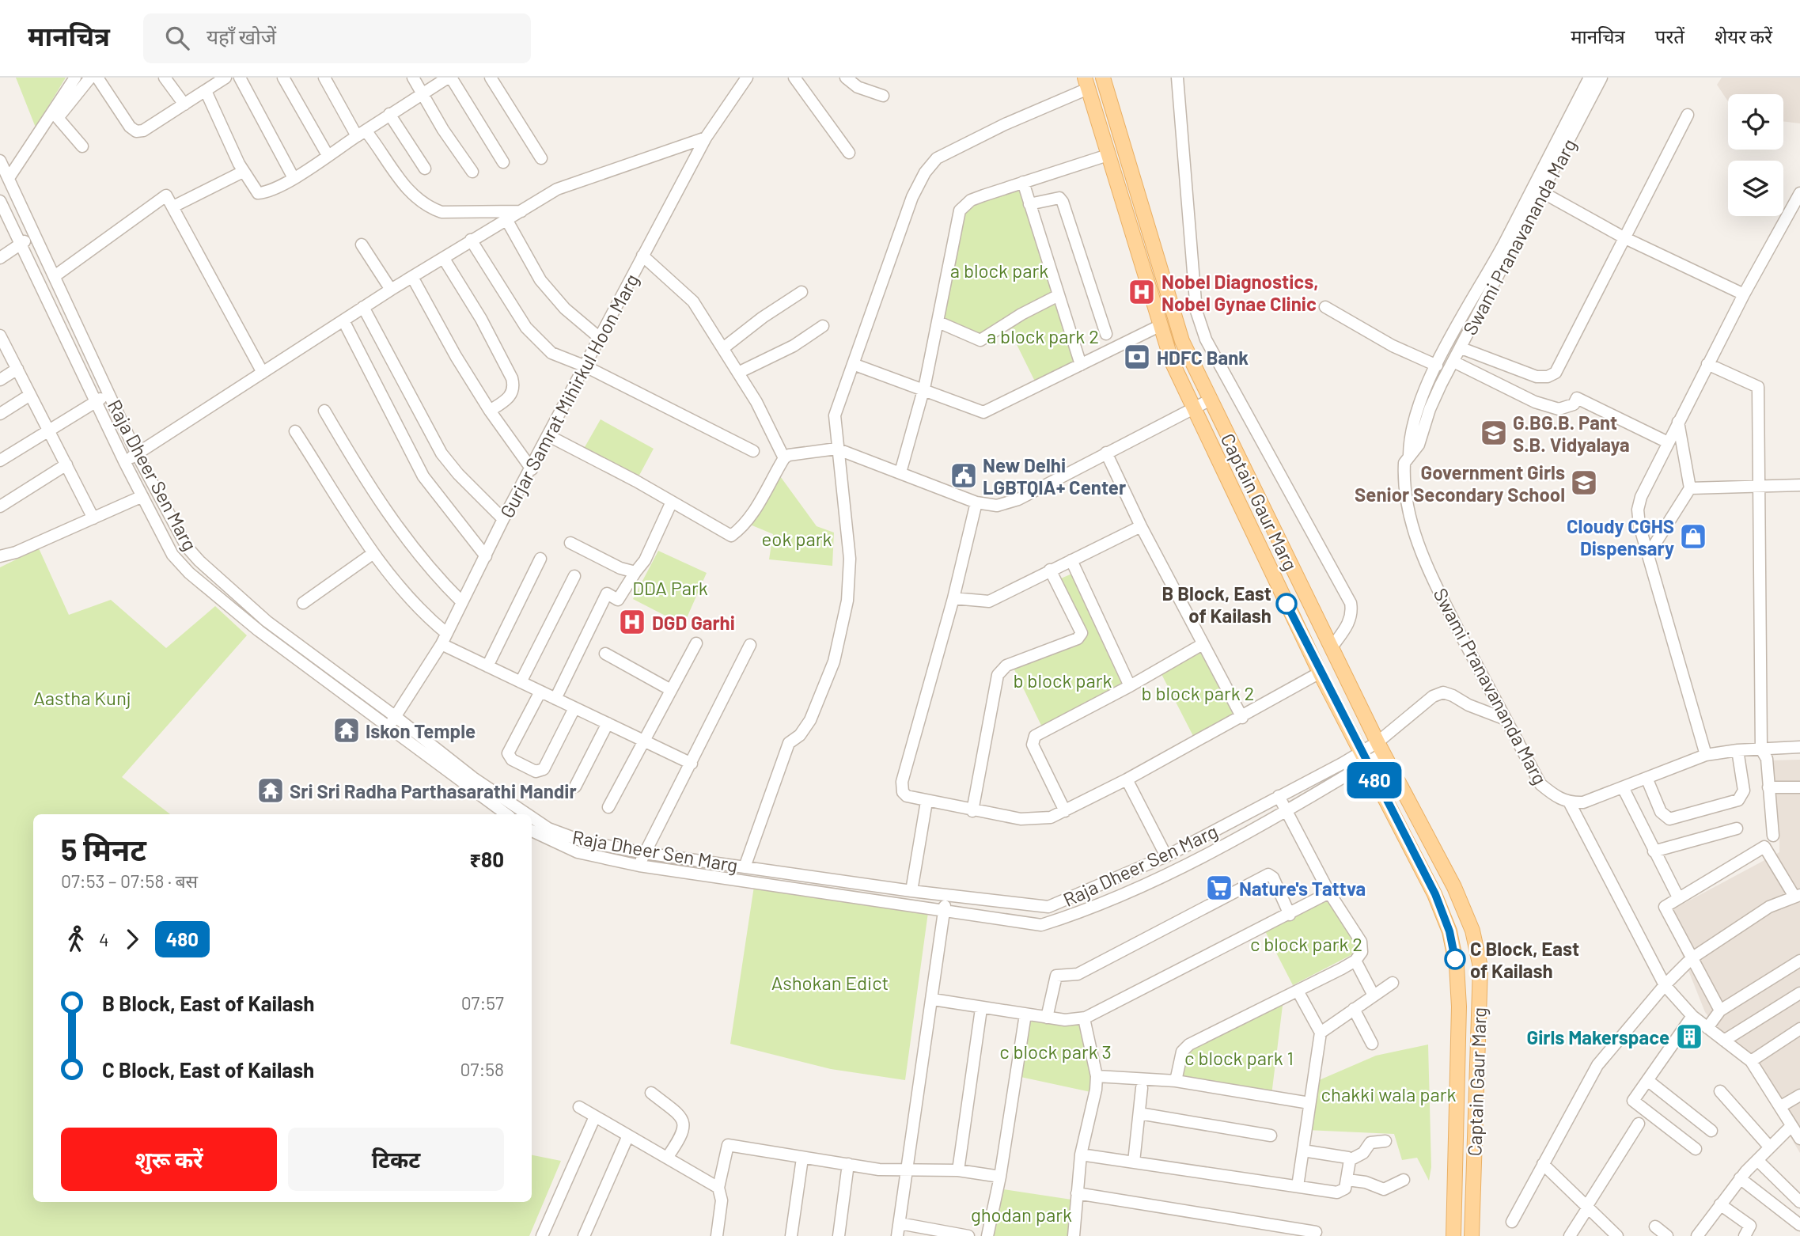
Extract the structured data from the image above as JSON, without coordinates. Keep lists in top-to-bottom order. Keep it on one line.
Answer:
{"streets":{"main road":["Captain Gaur Marg"],"street":["Swami Pranavananda Marg","Gurjar Samrat Mihirkul Hoon Marg","Raja Dheer Sen Marg"]},"crossings":[["Swami Pranavananda Marg","Raja Dheer Sen Marg"],["Gurjar Samrat Mihirkul Hoon Marg","Raja Dheer Sen Marg"],["Raja Dheer Sen Marg","Captain Gaur Marg"]],"parks":["a block park","a block park 2","eok park","DDA Park","b block park","b block park 2","Aastha Kunj","c block park 2","Ashokan Edict","c block park 3","c block park 1","chakki wala park","ghodan park"],"places":{"hospital":["Nobel Diagnostics, Nobel Gynae Clinic","DGD Garhi"],"bank":["HDFC Bank"],"school or university":["G.BG.B. Pant S.B. Vidyalaya","Government Girls Senior Secondary School"],"public building":["New Delhi LGBTQIA+ Center"],"shop":["Cloudy CGHS Dispensary"],"other":["B Block, East of Kailash","C Block, East of Kailash"],"temple":["Iskon Temple","Sri Sri Radha Parthasarathi Mandir"],"supermarket":["Nature's Tattva"],"building":["Girls Makerspace"]},"lines":["bus line 480"],"page":{"header":"मानचित्र","search":"यहाँ खोजें","nav":["मानचित्र","परतें","शेयर करें"],"on_map":"480","heading":["5 मिनट","07:53 – 07:58 · बस","₹80"],"legs":["4","480"],"list":[{"name":"B Block, East of Kailash","value":"07:57"},{"name":"C Block, East of Kailash","value":"07:58"}],"buttons":["शुरू करें","टिकट"]}}
